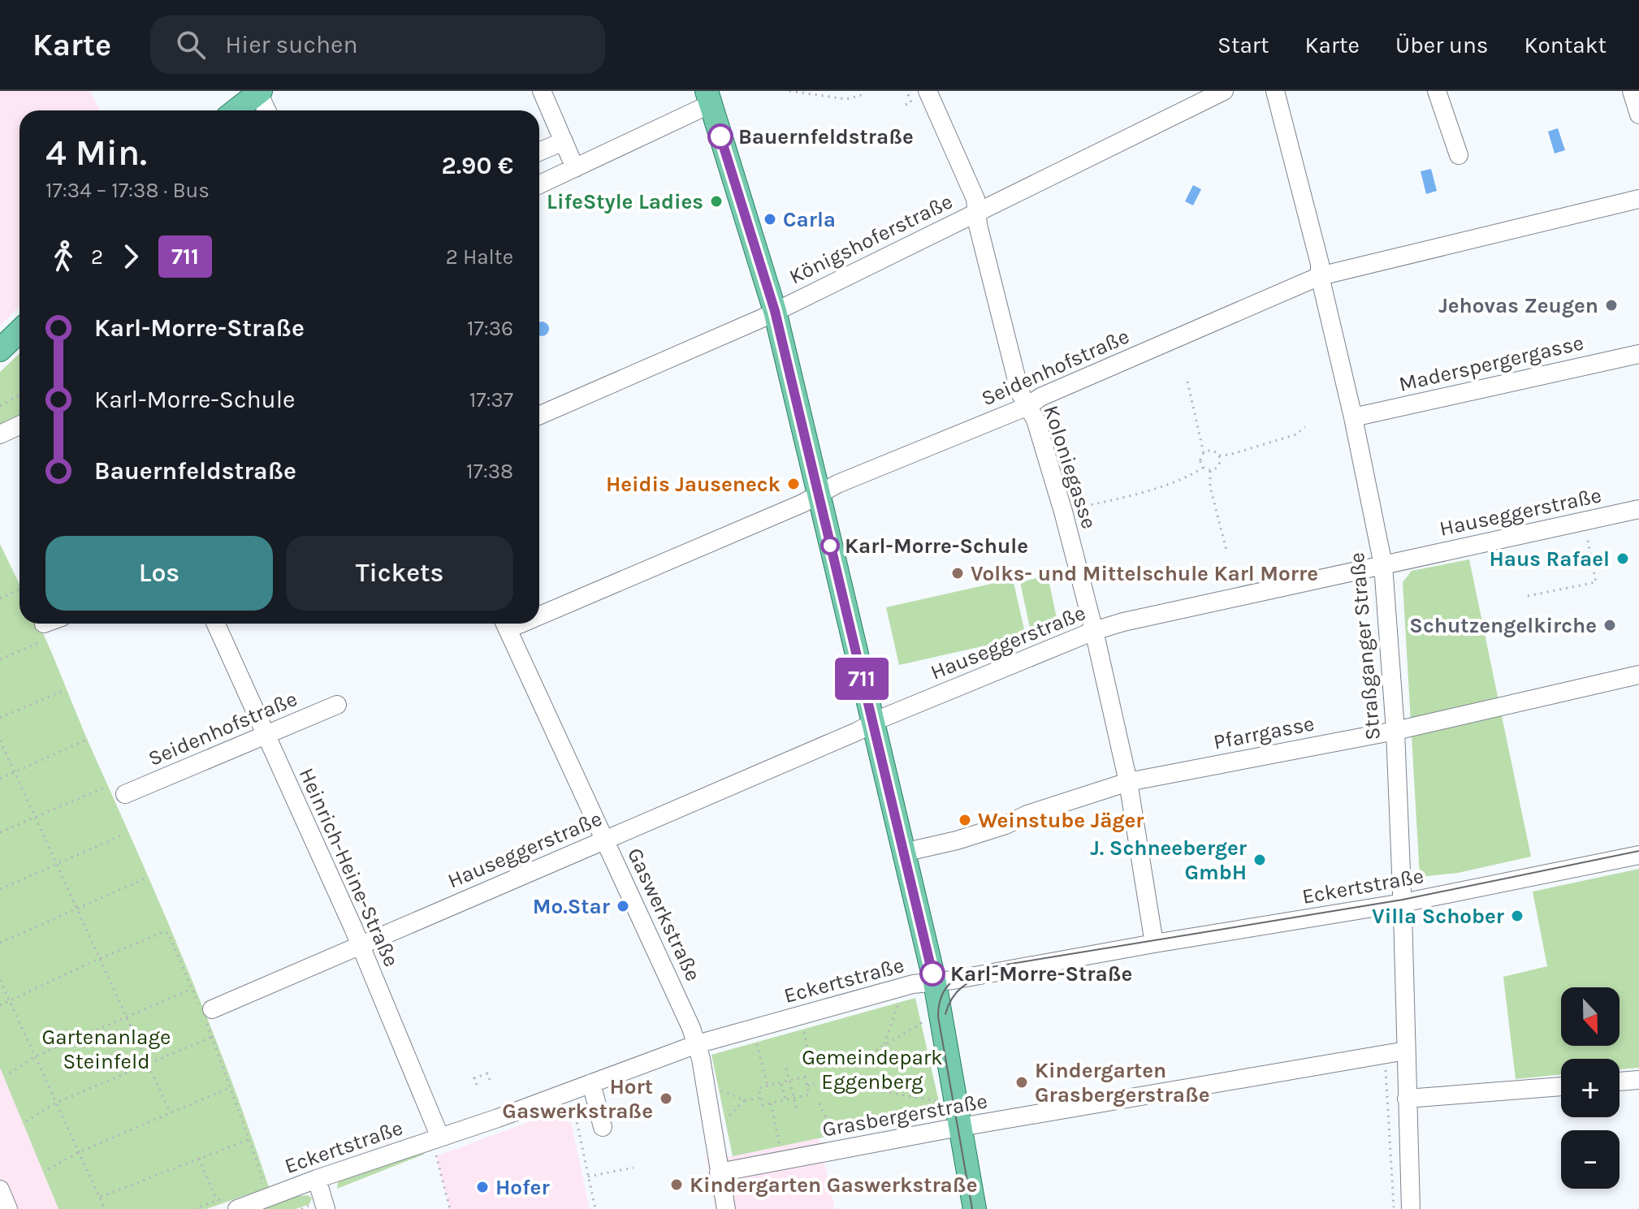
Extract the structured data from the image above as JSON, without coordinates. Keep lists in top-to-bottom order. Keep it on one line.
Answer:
{"streets":{"street":["Königshoferstraße","Maderspergergasse","Seidenhofstraße","Koloniegasse","Hauseggerstraße","Straßganger Straße","Pfarrgasse","Heinrich-Heine-Straße","Eckertstraße","Gaswerkstraße","Grasbergerstraße"]},"crossings":[["Königshoferstraße","Koloniegasse"],["Maderspergergasse","Straßganger Straße"],["Seidenhofstraße","Koloniegasse"],["Seidenhofstraße","Straßganger Straße"],["Seidenhofstraße","Heinrich-Heine-Straße"],["Koloniegasse","Hauseggerstraße"],["Koloniegasse","Pfarrgasse"],["Koloniegasse","Eckertstraße"],["Hauseggerstraße","Straßganger Straße"],["Hauseggerstraße","Heinrich-Heine-Straße"],["Hauseggerstraße","Gaswerkstraße"],["Straßganger Straße","Pfarrgasse"],["Straßganger Straße","Eckertstraße"],["Straßganger Straße","Grasbergerstraße"],["Heinrich-Heine-Straße","Eckertstraße"],["Eckertstraße","Gaswerkstraße"],["Gaswerkstraße","Grasbergerstraße"]],"parks":["Gartenanlage Steinfeld","Gemeindepark Eggenberg"],"places":["Bauernfeldstraße","LifeStyle Ladies","Carla","Jehovas Zeugen","Heidis Jauseneck","Karl-Morre-Schule","Haus Rafael","Volks- und Mittelschule Karl Morre","Schutzengelkirche","Weinstube Jäger","J. Schneeberger GmbH","Mo.Star","Villa Schober","Karl-Morre-Straße","Kindergarten Grasbergerstraße","Hort Gaswerkstraße","Kindergarten Gaswerkstraße","Hofer"],"lines":["bus line 711"],"north":"bottom","page":{"header":"Karte","search":"Hier suchen","nav":["Start","Karte","Über uns","Kontakt"],"on_map":"711","heading":["4 Min.","17:34 – 17:38 · Bus","2.90 €"],"legs":["2","711","2 Halte"],"list":[{"name":"Karl-Morre-Straße","value":"17:36"},{"name":"Karl-Morre-Schule","value":"17:37"},{"name":"Bauernfeldstraße","value":"17:38"}],"buttons":["Los","Tickets"],"map_buttons":["+","−"]}}
